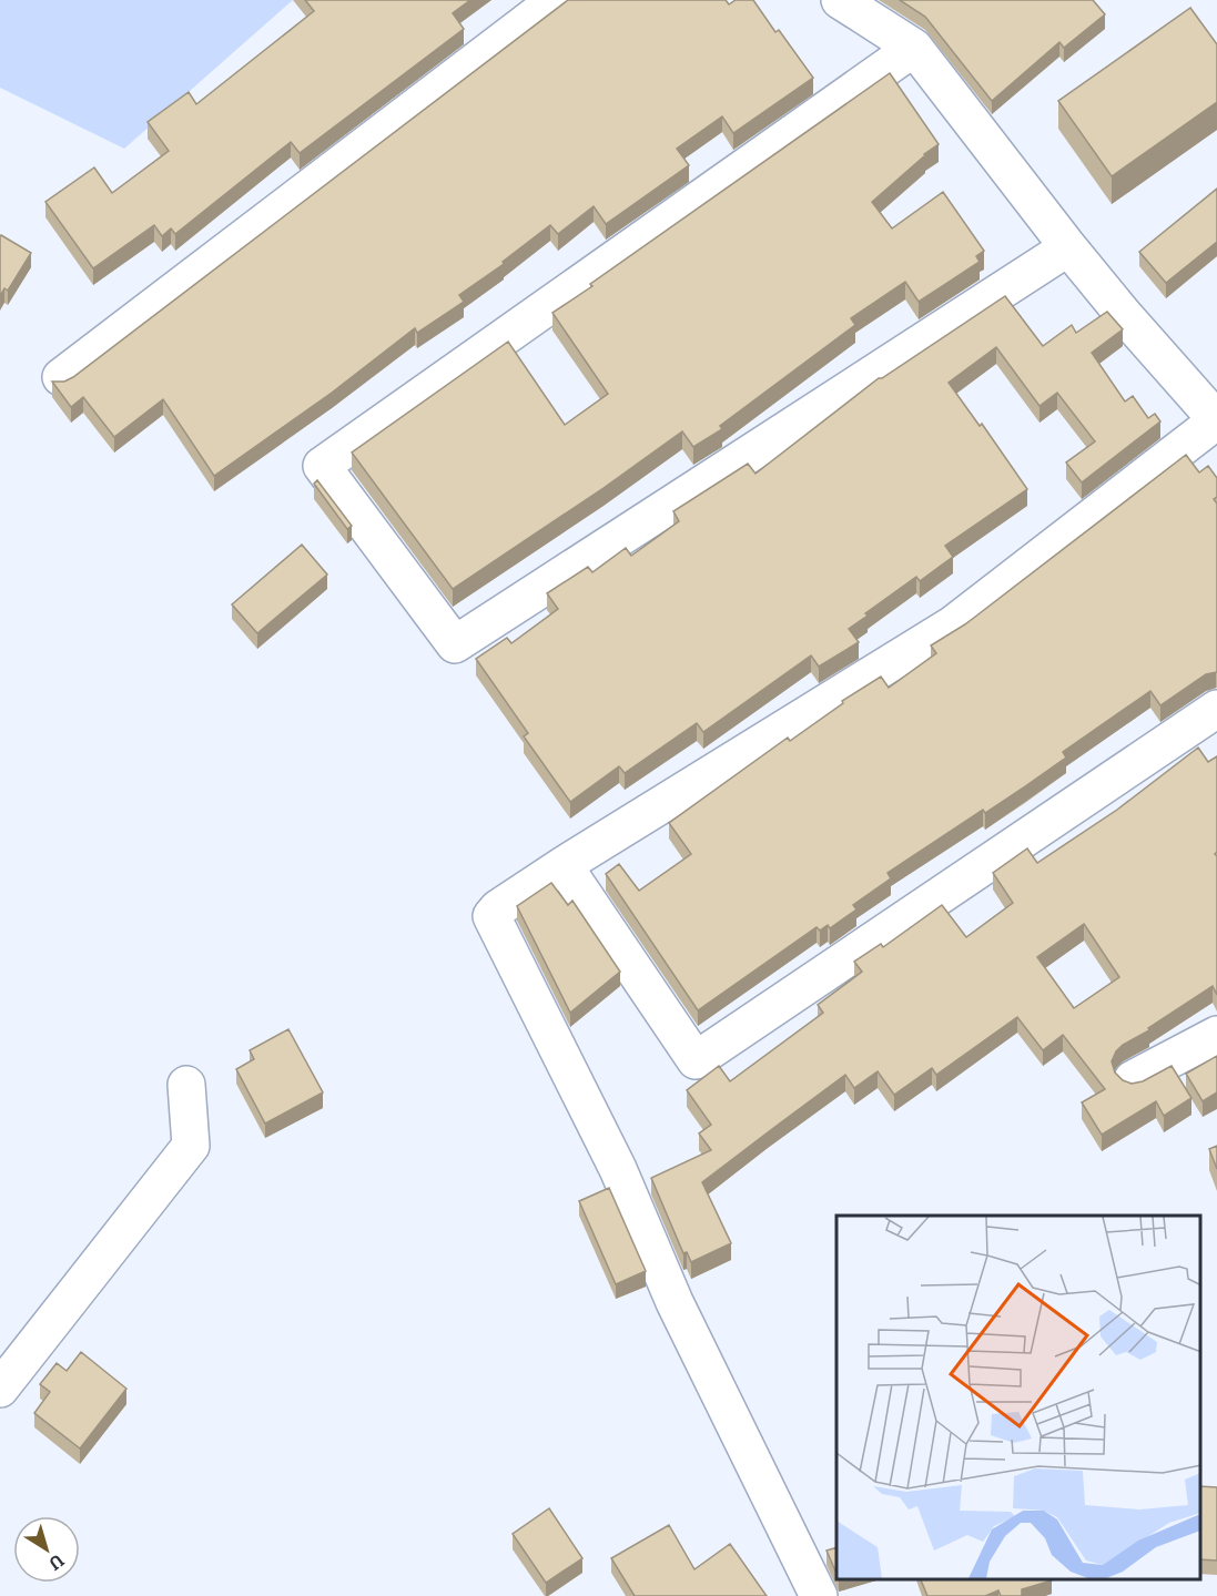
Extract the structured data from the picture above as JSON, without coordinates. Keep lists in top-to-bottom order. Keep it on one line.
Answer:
{"north":"bottom right"}
